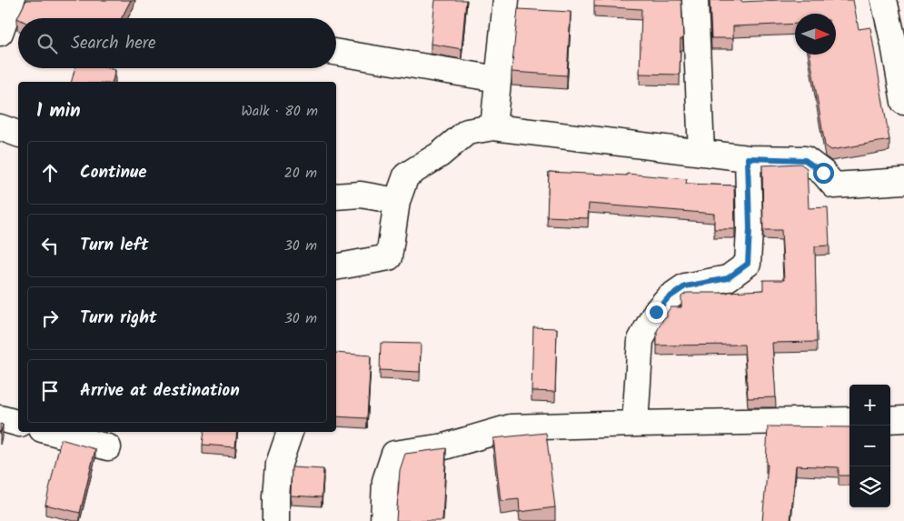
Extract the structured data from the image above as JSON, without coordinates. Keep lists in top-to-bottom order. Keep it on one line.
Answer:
{"north":"right","page":{"search":"Search here","heading":["1 min","Walk · 80 m"],"list":[["Continue","20 m"],["Turn left","30 m"],["Turn right","30 m"],"Arrive at destination"],"map_buttons":["+","−"]}}
